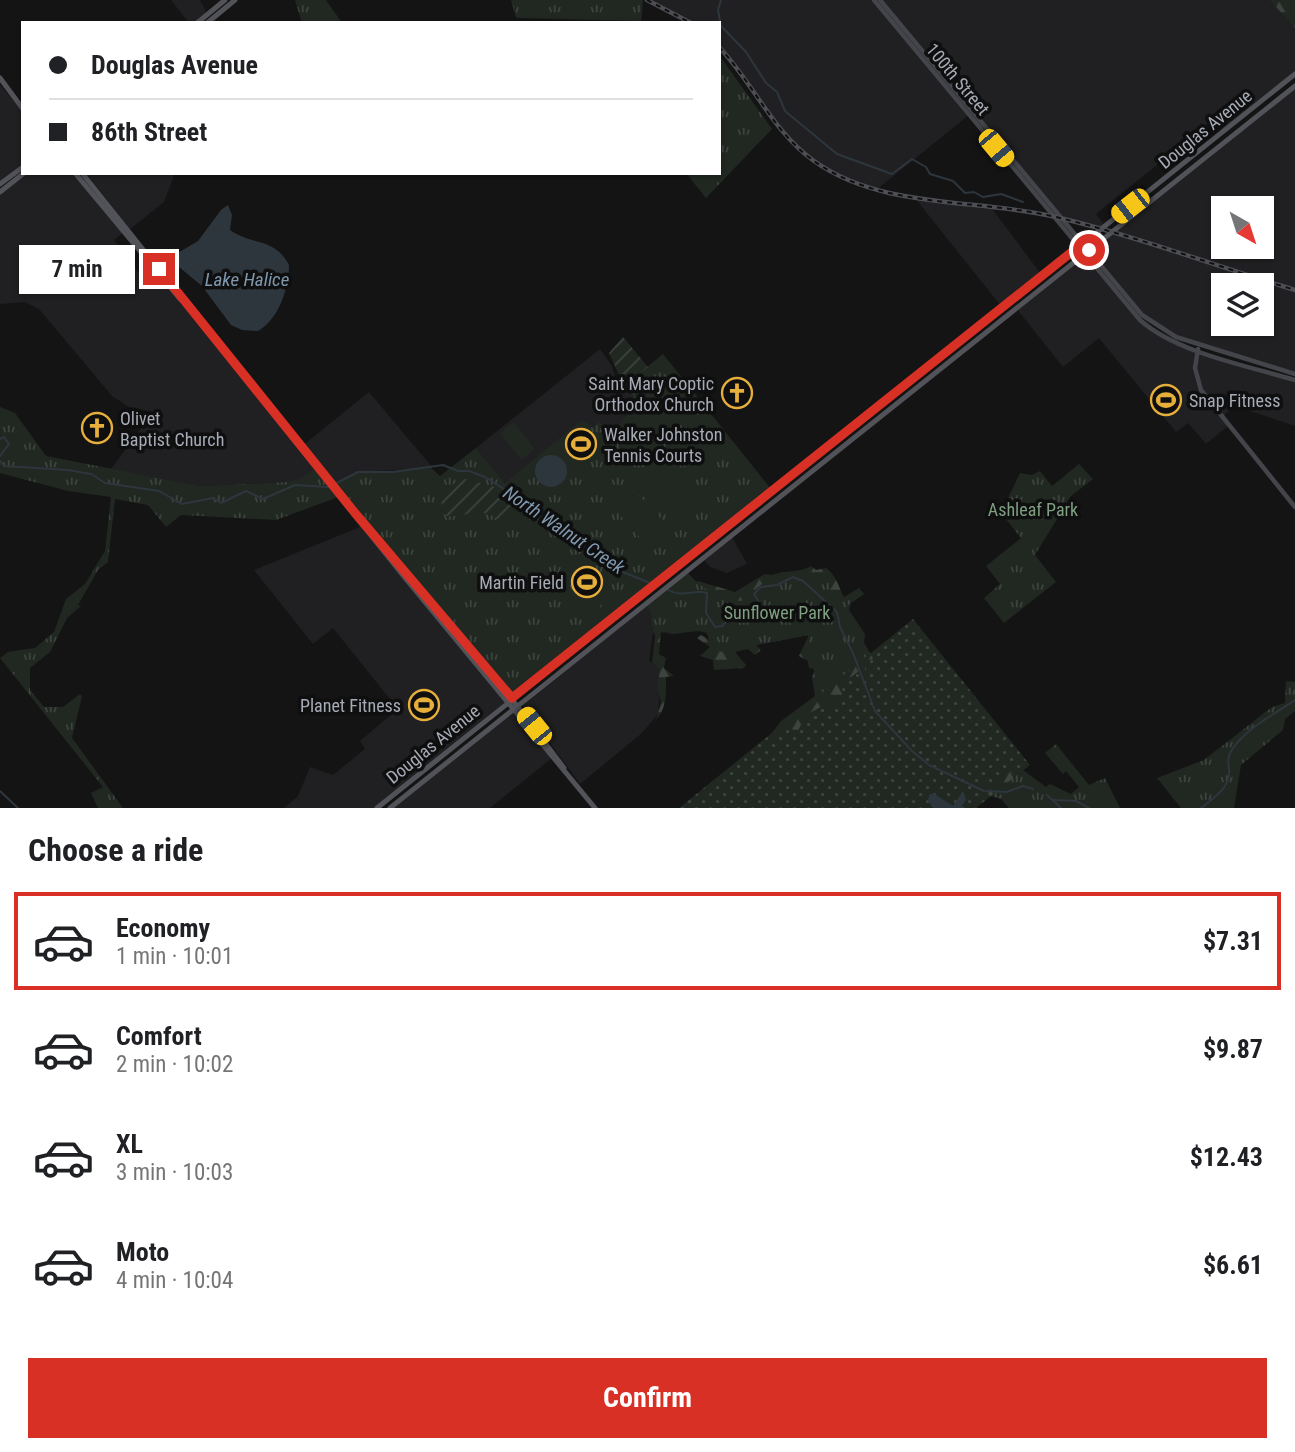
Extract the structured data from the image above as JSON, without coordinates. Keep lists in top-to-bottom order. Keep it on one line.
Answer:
{"streets":{"main road":["100th Street","Douglas Avenue"]},"crossings":[["100th Street","Douglas Avenue"]],"water":["Lake Halice","North Walnut Creek"],"parks":["Ashleaf Park","Sunflower Park"],"places":{"church":["Saint Mary Coptic Orthodox Church","Olivet Baptist Church"],"sports":["Snap Fitness","Walker Johnston Tennis Courts","Martin Field","Planet Fitness"]},"north":"bottom right","page":{"banner":["Douglas Avenue","86th Street"],"bubble":"7 min","heading":"Choose a ride","list":[{"name":"Economy","note":"1 min · 10:01","value":"$7.31"},{"name":"Comfort","note":"2 min · 10:02","value":"$9.87"},{"name":"XL","note":"3 min · 10:03","value":"$12.43"},{"name":"Moto","note":"4 min · 10:04","value":"$6.61"}],"buttons":"Confirm"}}
